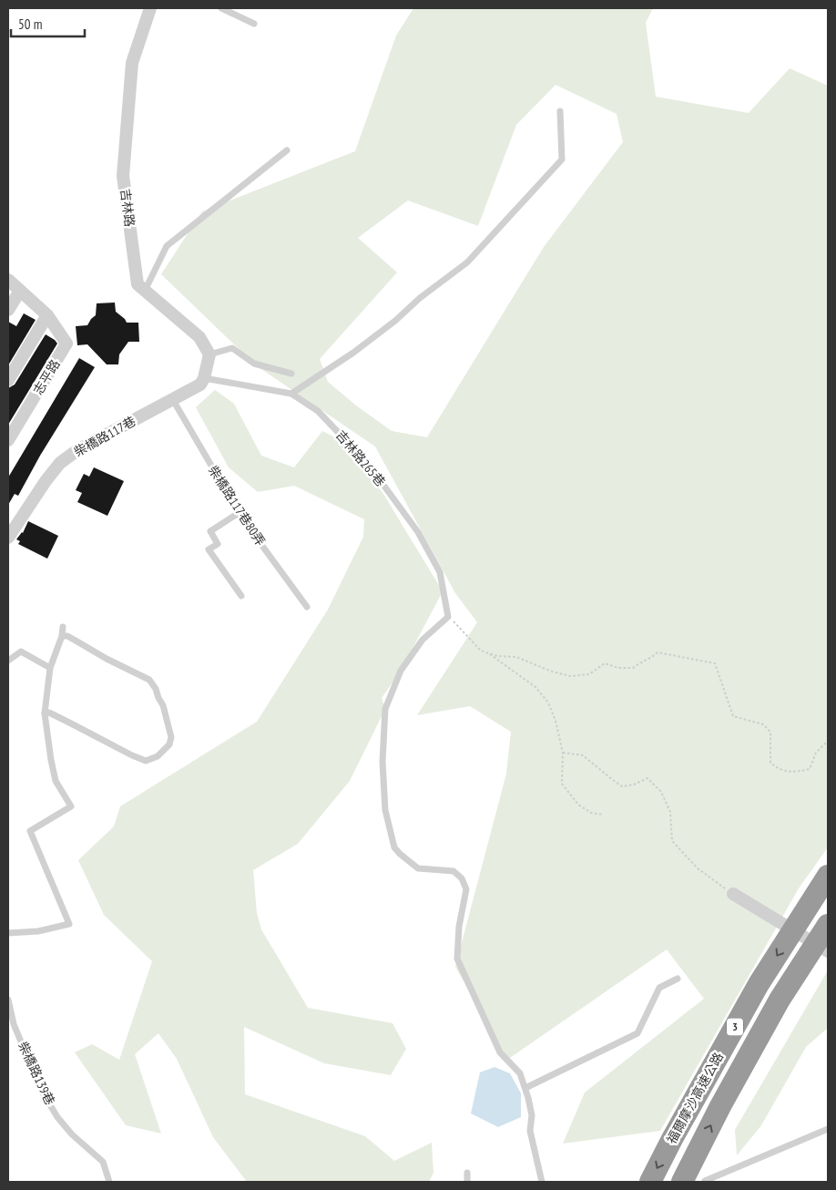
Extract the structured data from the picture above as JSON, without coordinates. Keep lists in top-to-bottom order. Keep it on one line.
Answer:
{"streets":{"highway":["3","福爾摩沙高速公路"],"street":["吉林路","志平路","柴橋路117巷"],"lane":["吉林路265巷","柴橋路117巷80弄","柴橋路139巷"]},"crossings":[["柴橋路117巷","吉林路265巷"],["柴橋路117巷","柴橋路117巷80弄"]],"scale_bar":"50 m"}
